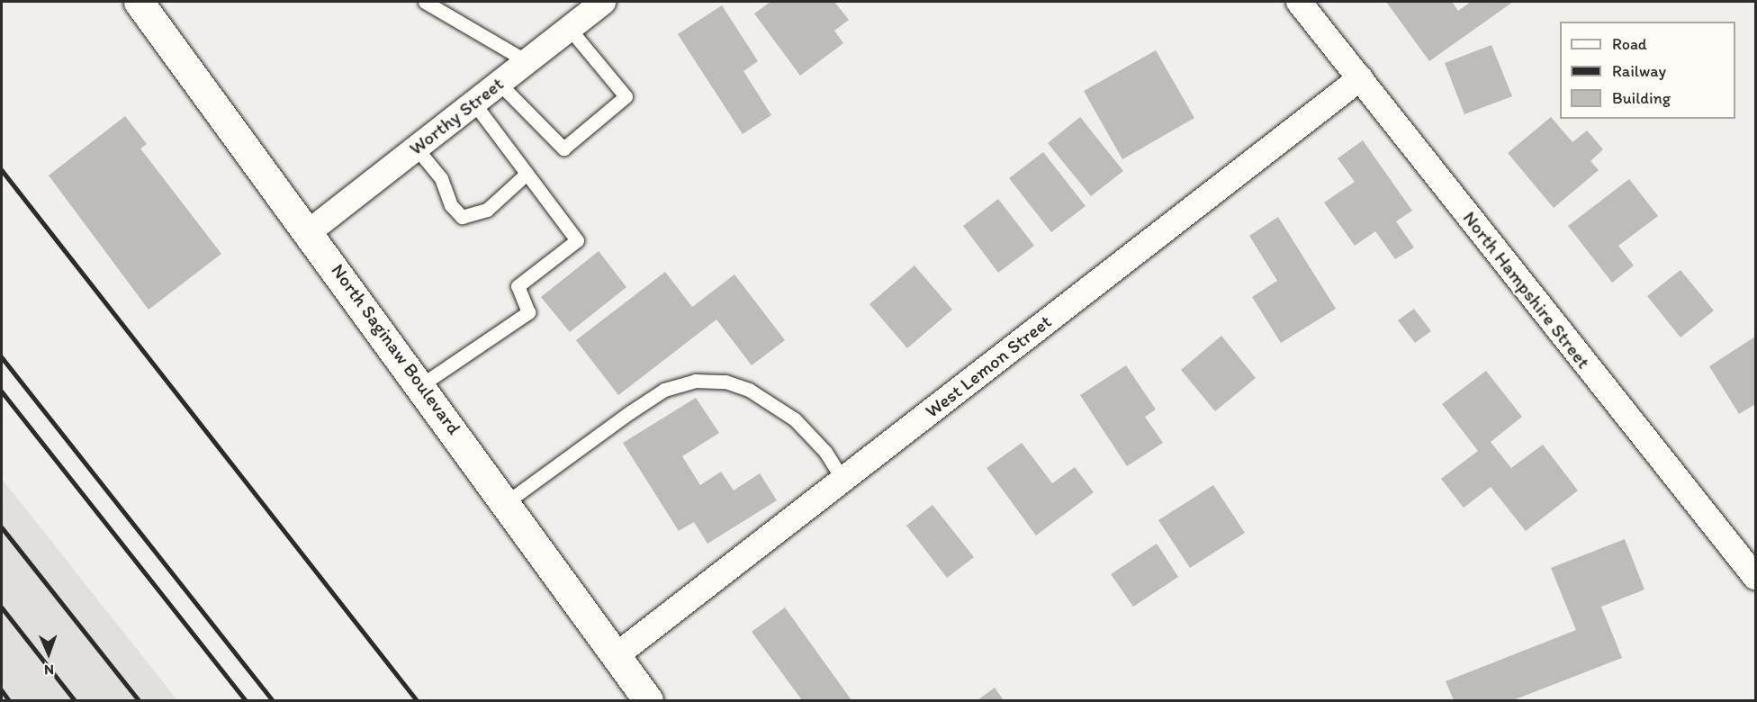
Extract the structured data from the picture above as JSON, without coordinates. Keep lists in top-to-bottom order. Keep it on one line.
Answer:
{"streets":{"main road":["North Saginaw Boulevard"],"street":["Worthy Street","North Hampshire Street","West Lemon Street"]},"crossings":[["Worthy Street","North Saginaw Boulevard"],["North Hampshire Street","West Lemon Street"],["North Saginaw Boulevard","West Lemon Street"]],"legend":["Road","Railway","Building"],"north":"bottom"}
